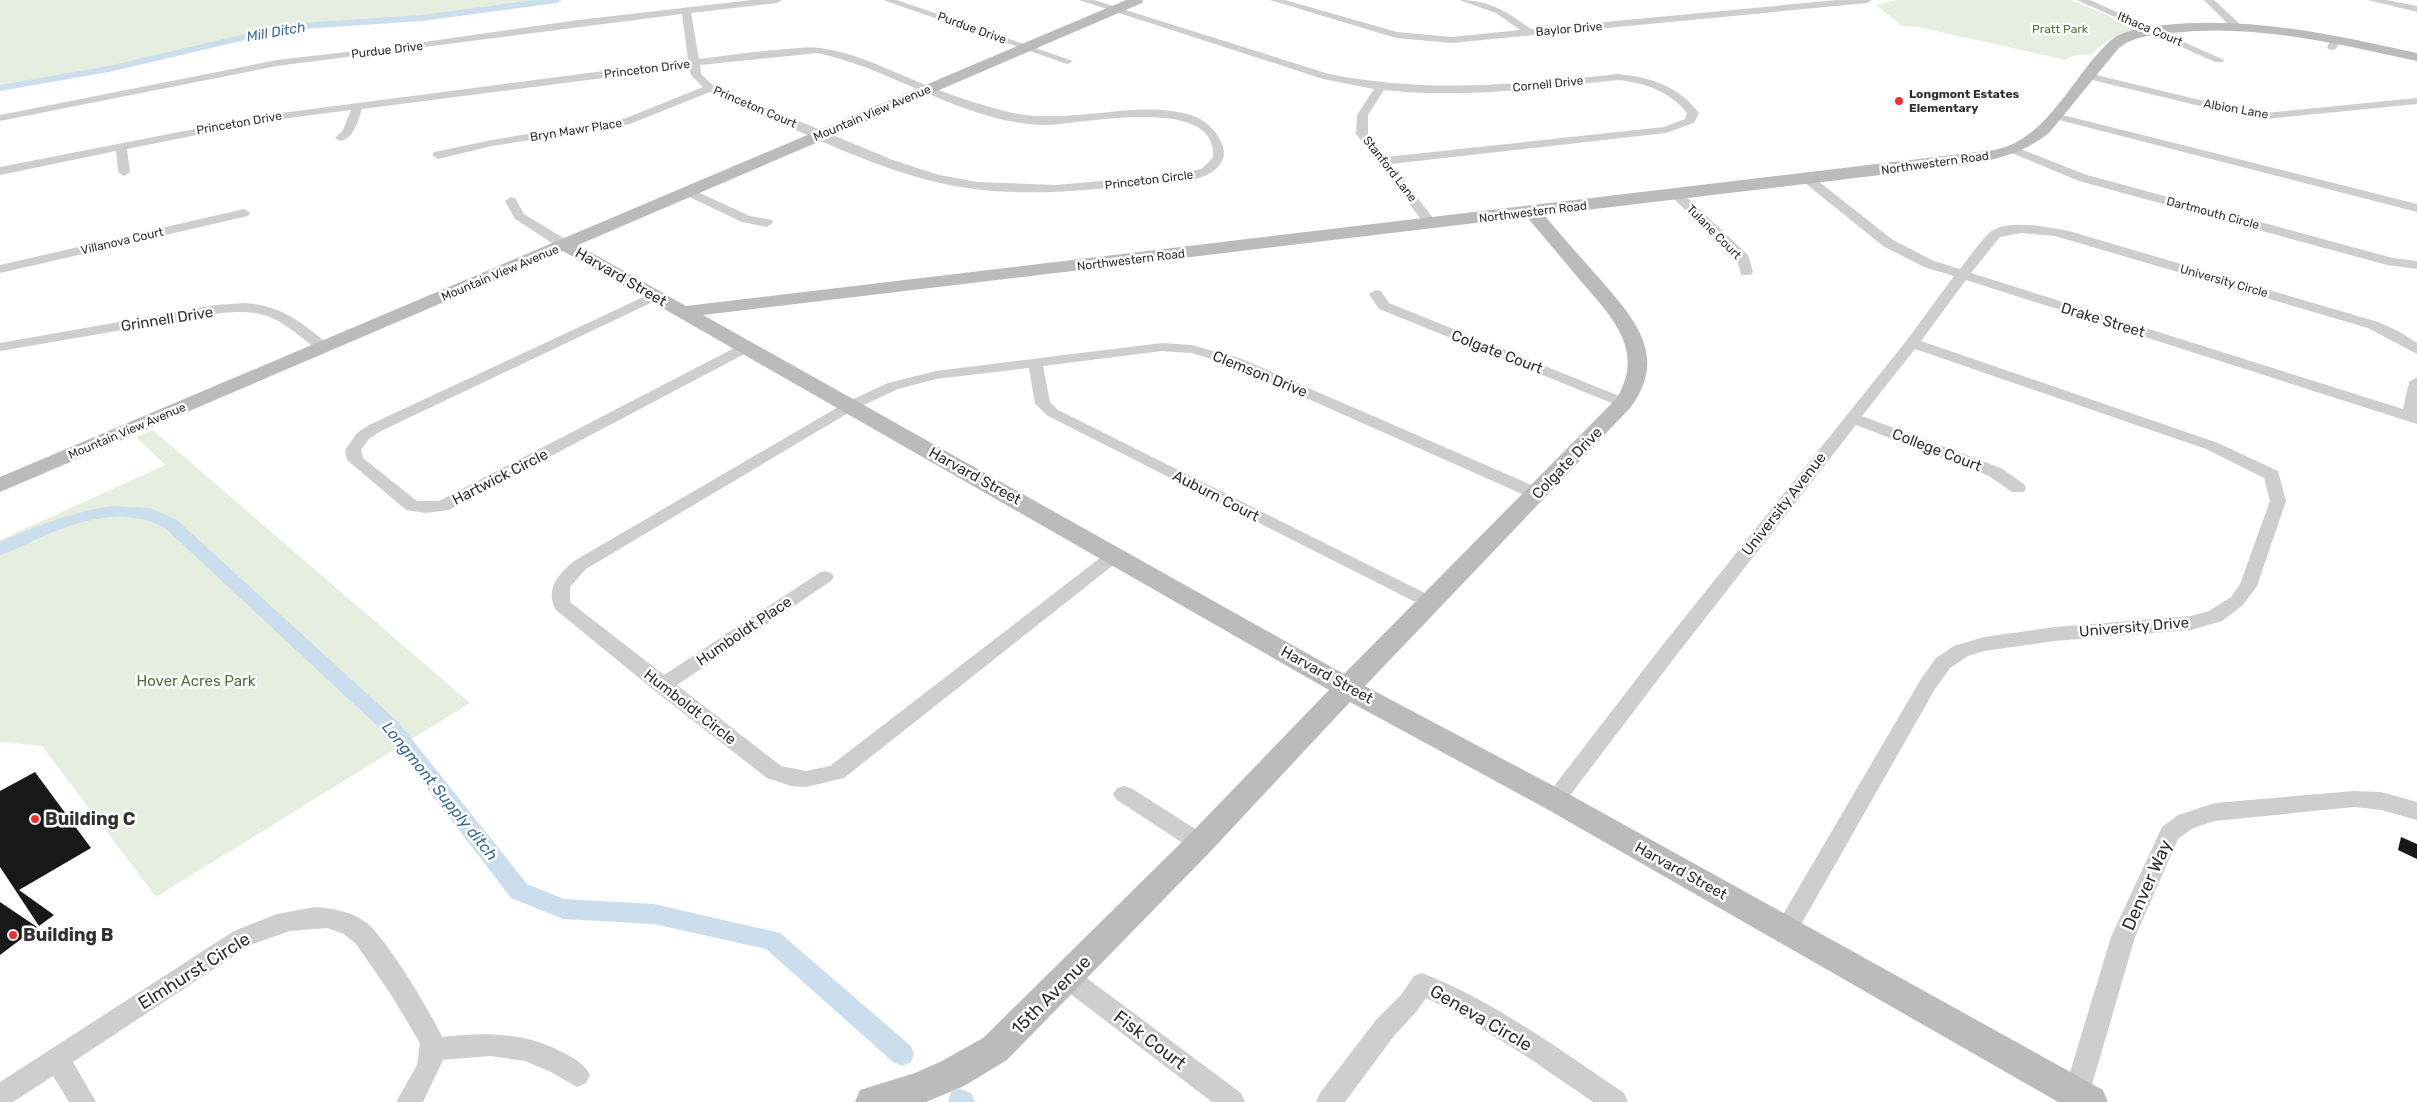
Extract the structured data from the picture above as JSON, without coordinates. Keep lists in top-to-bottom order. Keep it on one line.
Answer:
{"streets":{"street":["Purdue Drive","Baylor Drive","Ithaca Court","Princeton Drive","Cornell Drive","Princeton Court","Albion Lane","Mountain View Avenue","Bryn Mawr Place","Northwestern Road","Stanford Lane","Princeton Circle","Dartmouth Circle","Tulane Court","Villanova Court","Harvard Street","University Circle","Grinnell Drive","Drake Street","Colgate Court","Clemson Drive","College Court","Colgate Drive","Hartwick Circle","Auburn Court","University Avenue","University Drive","Humboldt Place","Humboldt Circle","Denver Way","Elmhurst Circle","15th Avenue","Geneva Circle","Fisk Court"]},"crossings":[["Purdue Drive","Princeton Court"],["Purdue Drive","Mountain View Avenue"],["Ithaca Court","Northwestern Road"],["Princeton Drive","Princeton Court"],["Princeton Drive","Mountain View Avenue"],["Princeton Drive","Princeton Circle"],["Cornell Drive","Mountain View Avenue"],["Cornell Drive","Stanford Lane"],["Princeton Court","Mountain View Avenue"],["Princeton Court","Bryn Mawr Place"],["Princeton Court","Princeton Circle"],["Albion Lane","Northwestern Road"],["Mountain View Avenue","Princeton Circle"],["Mountain View Avenue","Harvard Street"],["Mountain View Avenue","Grinnell Drive"],["Northwestern Road","Stanford Lane"],["Northwestern Road","Dartmouth Circle"],["Northwestern Road","Tulane Court"],["Northwestern Road","Harvard Street"],["Northwestern Road","Drake Street"],["Northwestern Road","Colgate Drive"],["Harvard Street","Clemson Drive"],["Harvard Street","Colgate Drive"],["Harvard Street","Hartwick Circle"],["Harvard Street","University Avenue"],["Harvard Street","University Drive"],["Harvard Street","Humboldt Circle"],["Harvard Street","Denver Way"],["Harvard Street","15th Avenue"],["University Circle","University Avenue"],["Drake Street","University Avenue"],["Colgate Court","Colgate Drive"],["Clemson Drive","Colgate Drive"],["Clemson Drive","Auburn Court"],["Clemson Drive","Humboldt Circle"],["College Court","University Avenue"],["Colgate Drive","Auburn Court"],["Colgate Drive","15th Avenue"],["University Avenue","University Drive"],["Humboldt Place","Humboldt Circle"],["15th Avenue","Fisk Court"]],"water":["Mill Ditch","Longmont Supply ditch"],"parks":["Pratt Park","Hover Acres Park"],"places":["Longmont Estates Elementary","Building C","Building B"]}
